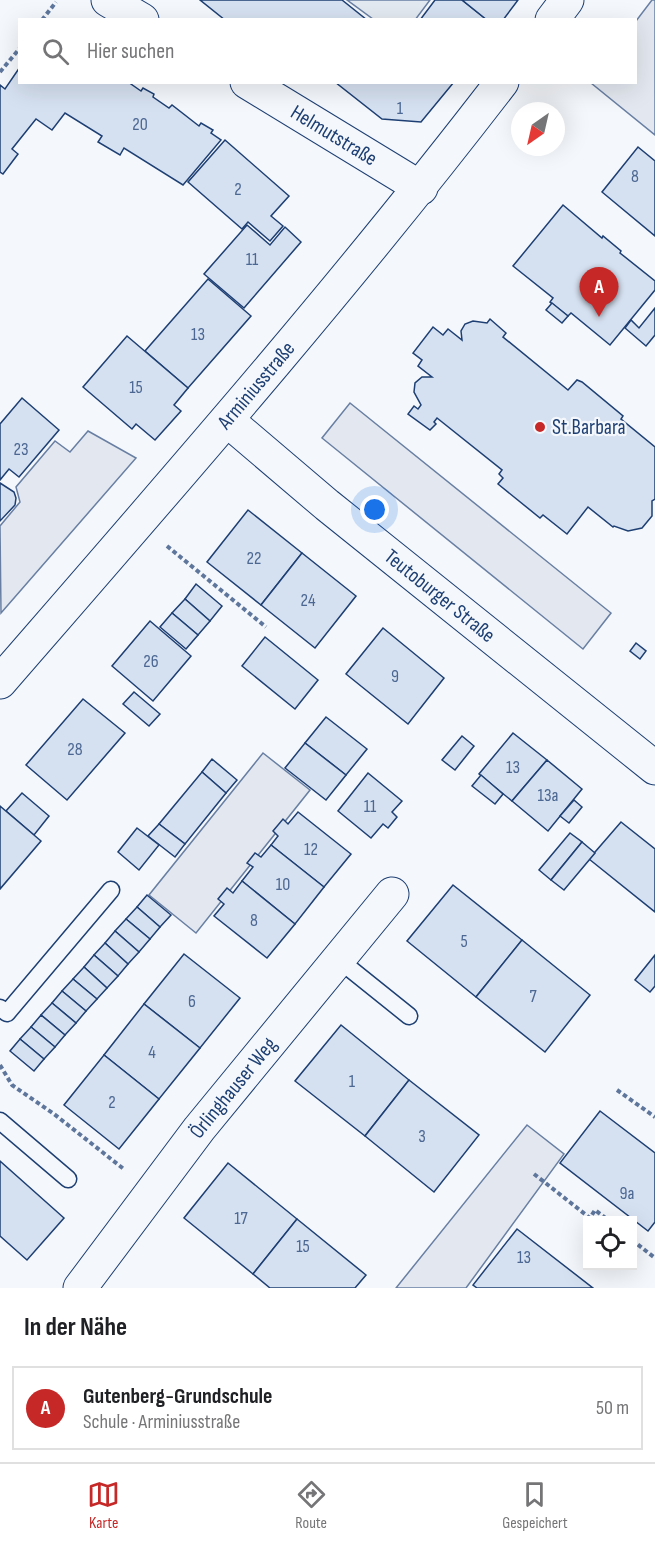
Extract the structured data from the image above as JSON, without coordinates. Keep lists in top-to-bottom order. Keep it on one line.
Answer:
{"streets":{"street":["Helmutstraße","Arminiusstraße","Teutoburger Straße","Örlinghauser Weg"]},"crossings":[["Helmutstraße","Arminiusstraße"],["Arminiusstraße","Teutoburger Straße"]],"places":["St.Barbara"],"house_numbers":["1","20","8","2","11","13","15","23","22","24","26","9","28","13","13a","11","12","10","8","5","7","6","4","1","2","3","9a","17","15","13"],"north":"bottom left","page":{"search":"Hier suchen","pins":"A","heading":"In der Nähe","list":[{"mark":"A","name":"Gutenberg-Grundschule","note":"Schule · Arminiusstraße","value":"50 m"}],"nav":["Karte","Route","Gespeichert"]}}
